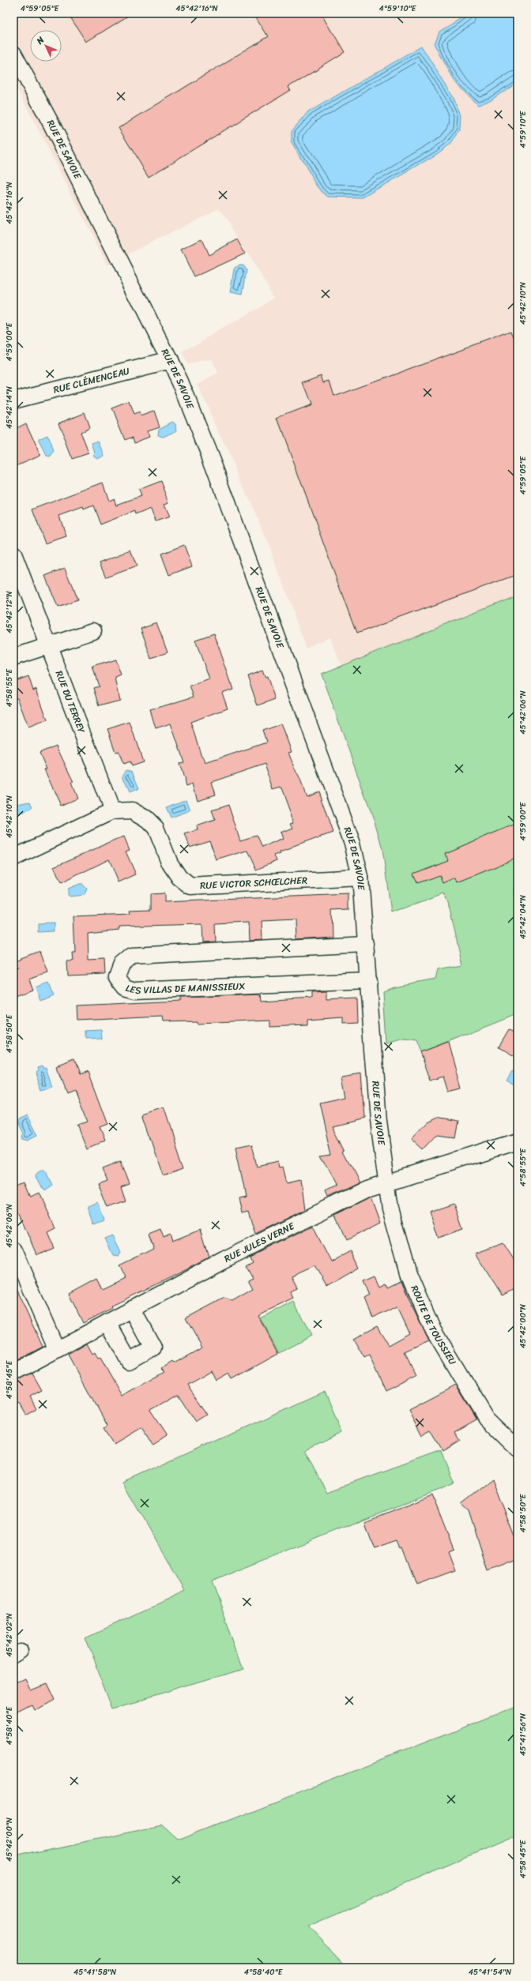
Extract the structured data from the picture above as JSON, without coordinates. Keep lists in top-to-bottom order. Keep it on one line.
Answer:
{"streets":{"street":["RUE DE SAVOIE","RUE CLÉMENCEAU","RUE DU TERREY","RUE VICTOR SCHŒLCHER","LES VILLAS DE MANISSIEUX","RUE JULES VERNE","ROUTE DE TOUSSIEU"]},"crossings":[["RUE DE SAVOIE","RUE CLÉMENCEAU"],["RUE DE SAVOIE","RUE VICTOR SCHŒLCHER"],["RUE DE SAVOIE","LES VILLAS DE MANISSIEUX"],["RUE DE SAVOIE","RUE JULES VERNE"],["RUE DE SAVOIE","ROUTE DE TOUSSIEU"],["RUE DU TERREY","RUE VICTOR SCHŒLCHER"],["RUE JULES VERNE","ROUTE DE TOUSSIEU"]],"north":"top left","coordinates":["4°59'05\"E","45°42'16\"N","4°59'10\"E","45°42'10\"N","4°59'00\"E","45°42'14\"N","45°42'12\"N","4°58'55\"E","45°42'06\"N","45°42'04\"N","4°58'50\"E","45°42'00\"N","4°58'45\"E","45°42'02\"N","4°58'40\"E","45°41'56\"N","45°41'58\"N","45°41'54\"N"]}
